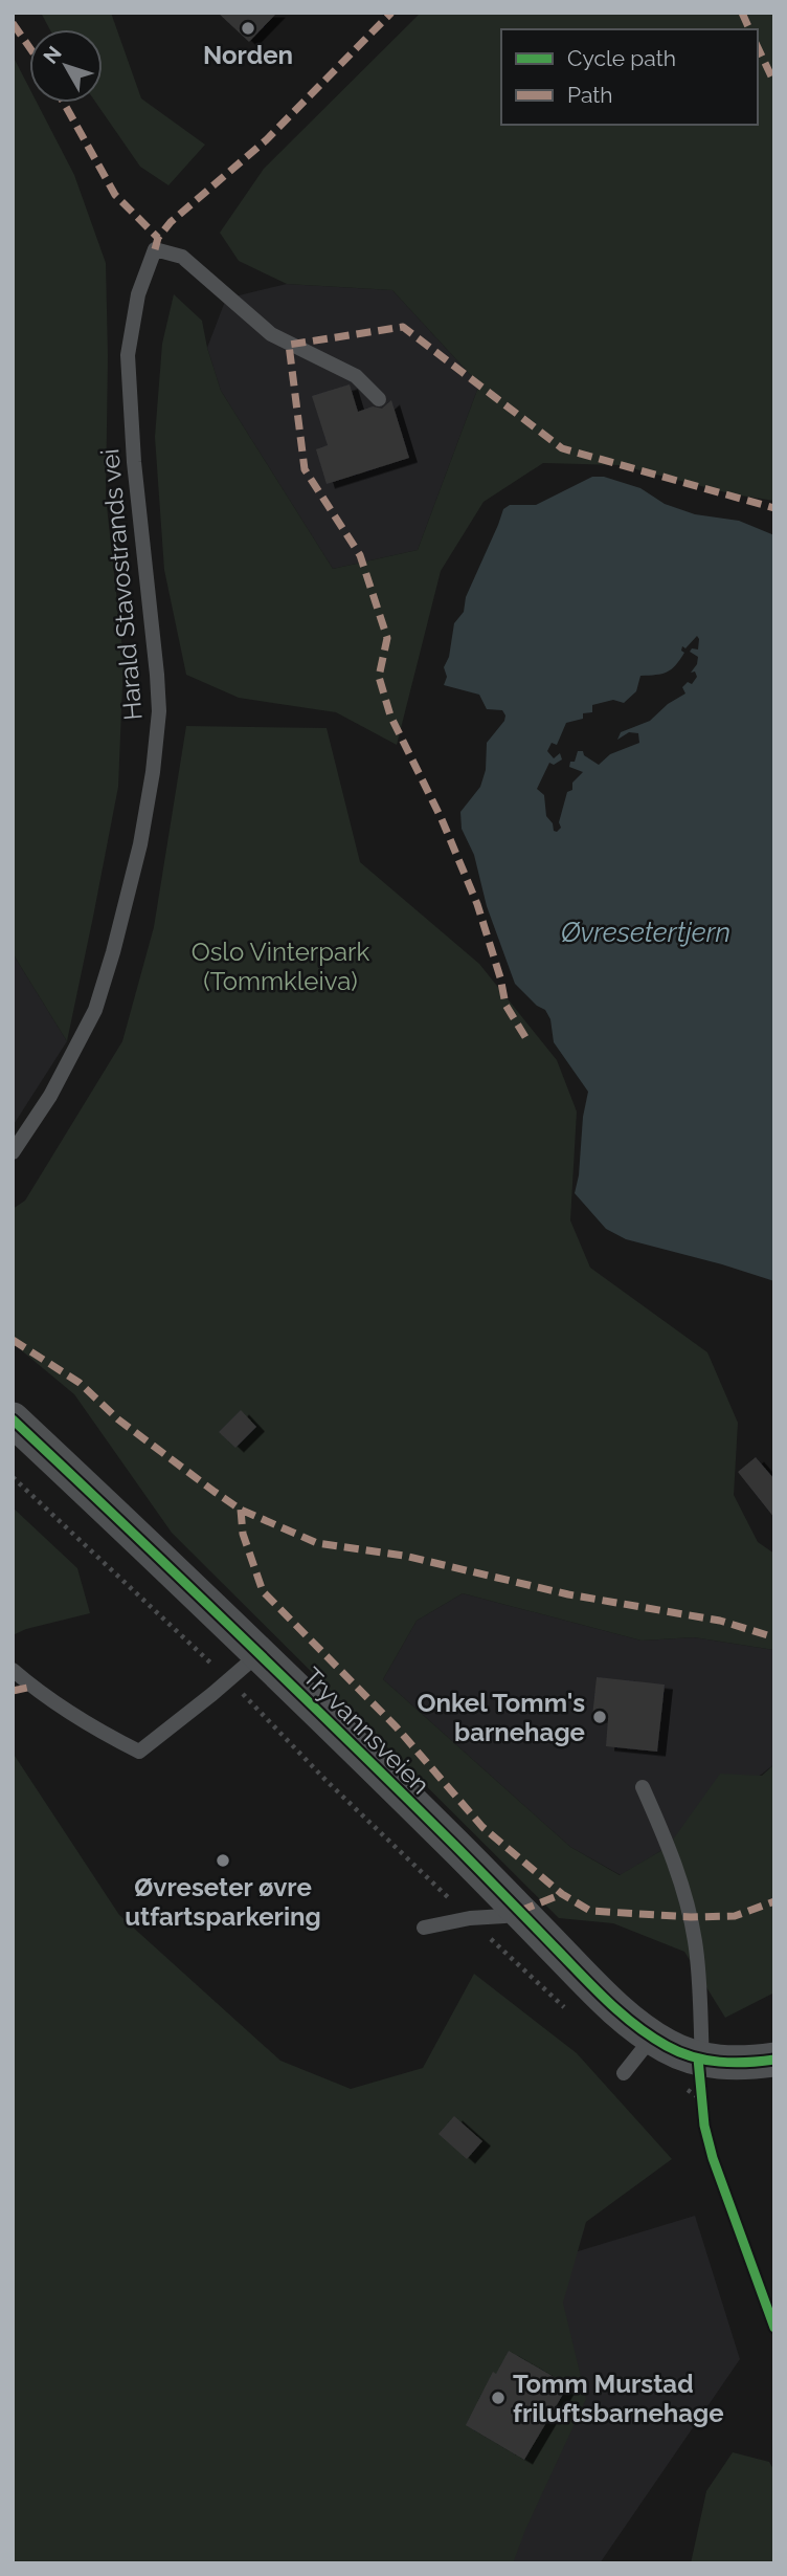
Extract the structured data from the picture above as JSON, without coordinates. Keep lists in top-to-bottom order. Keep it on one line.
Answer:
{"streets":{"street":["Tryvannsveien"],"lane":["Harald Stavostrands vei"]},"water":["Øvresetertjern"],"parks":["Oslo Vinterpark (Tommkleiva)"],"places":["Norden","Onkel Tomm's barnehage","Øvreseter øvre utfartsparkering","Tomm Murstad friluftsbarnehage"],"legend":["Cycle path","Path"],"north":"top left"}
